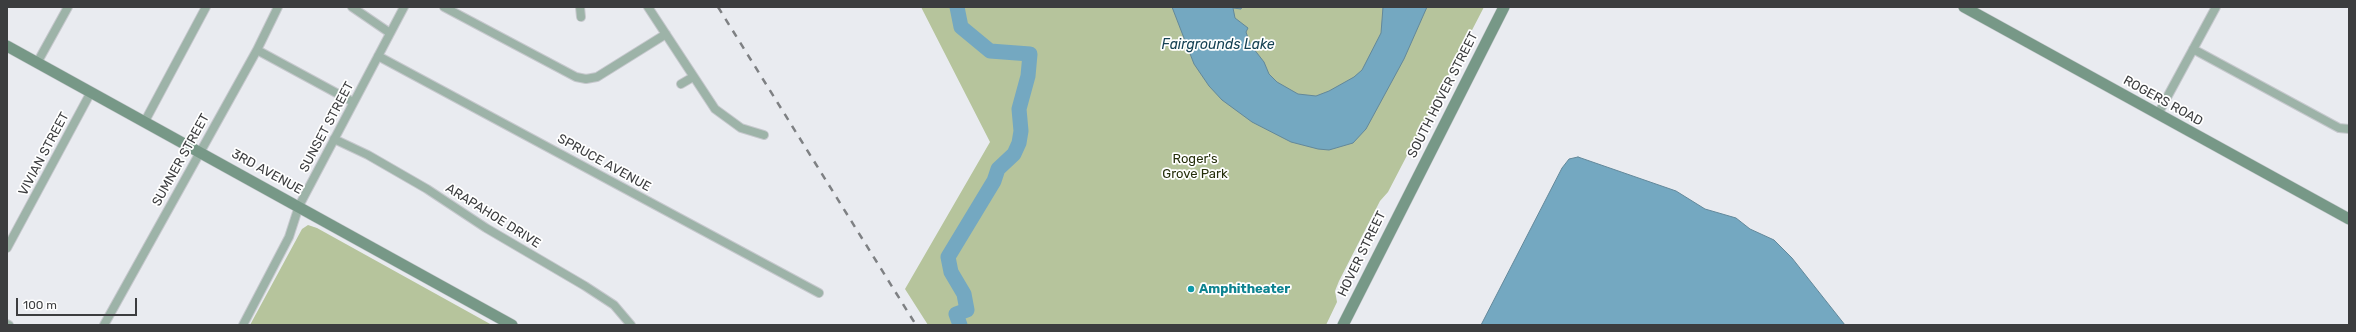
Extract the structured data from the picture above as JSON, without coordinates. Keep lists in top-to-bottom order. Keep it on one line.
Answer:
{"streets":{"street":["SOUTH HOVER STREET","ROGERS ROAD","SUNSET STREET","VIVIAN STREET","SUMNER STREET","SPRUCE AVENUE","3RD AVENUE","ARAPAHOE DRIVE","HOVER STREET"]},"crossings":[["SOUTH HOVER STREET","HOVER STREET"],["SUNSET STREET","SPRUCE AVENUE"],["SUNSET STREET","3RD AVENUE"],["SUNSET STREET","ARAPAHOE DRIVE"],["VIVIAN STREET","3RD AVENUE"],["SUMNER STREET","3RD AVENUE"]],"water":["Fairgrounds Lake"],"parks":["Roger's Grove Park"],"places":["Amphitheater"],"scale_bar":"100 m"}
